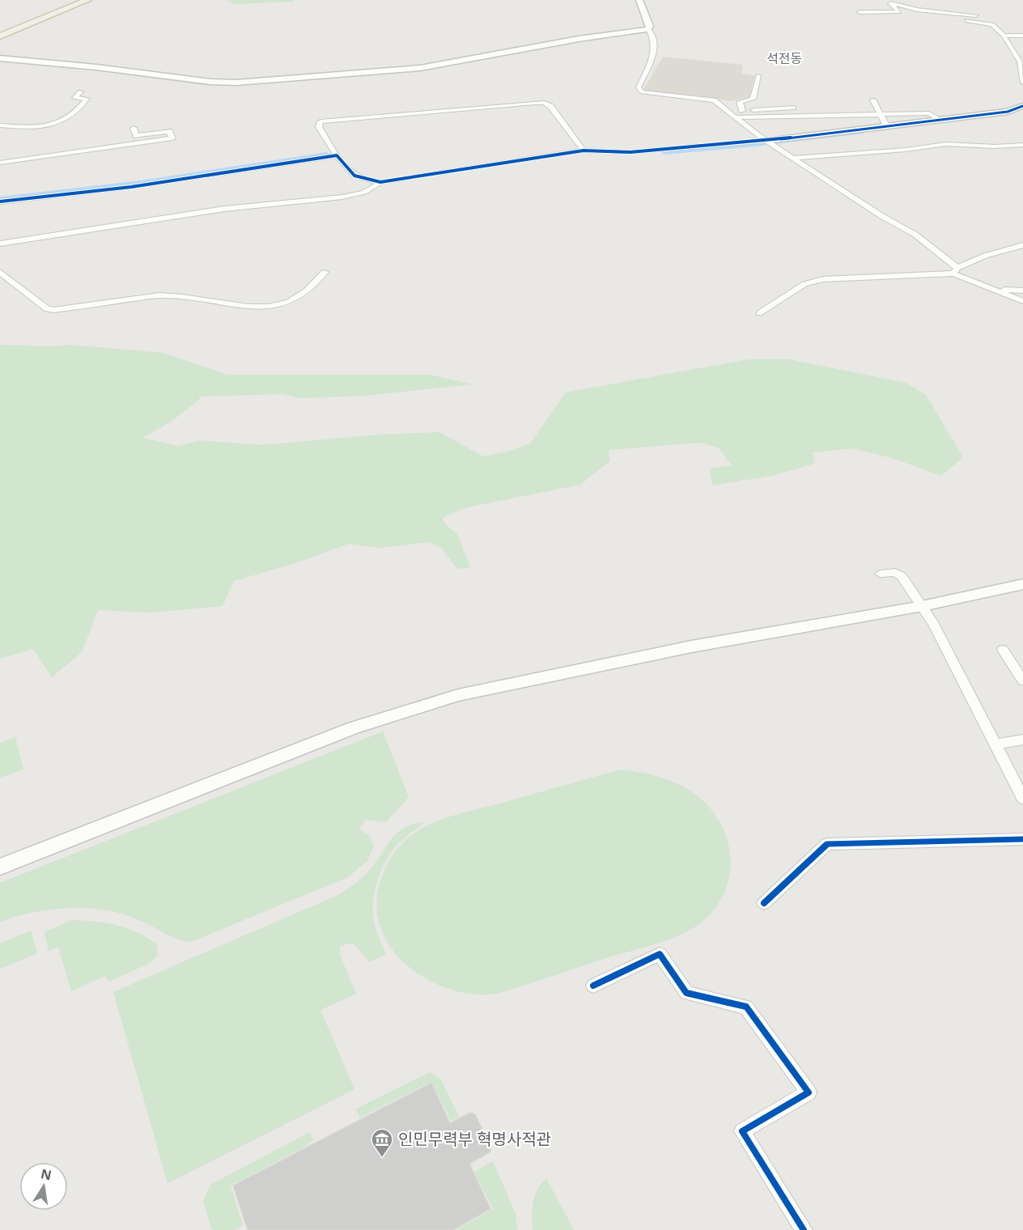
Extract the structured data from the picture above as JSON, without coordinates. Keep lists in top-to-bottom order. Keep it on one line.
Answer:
{"districts":["석전동"],"places":{"museum":["인민무력부 혁명사적관"]},"north":"top"}
